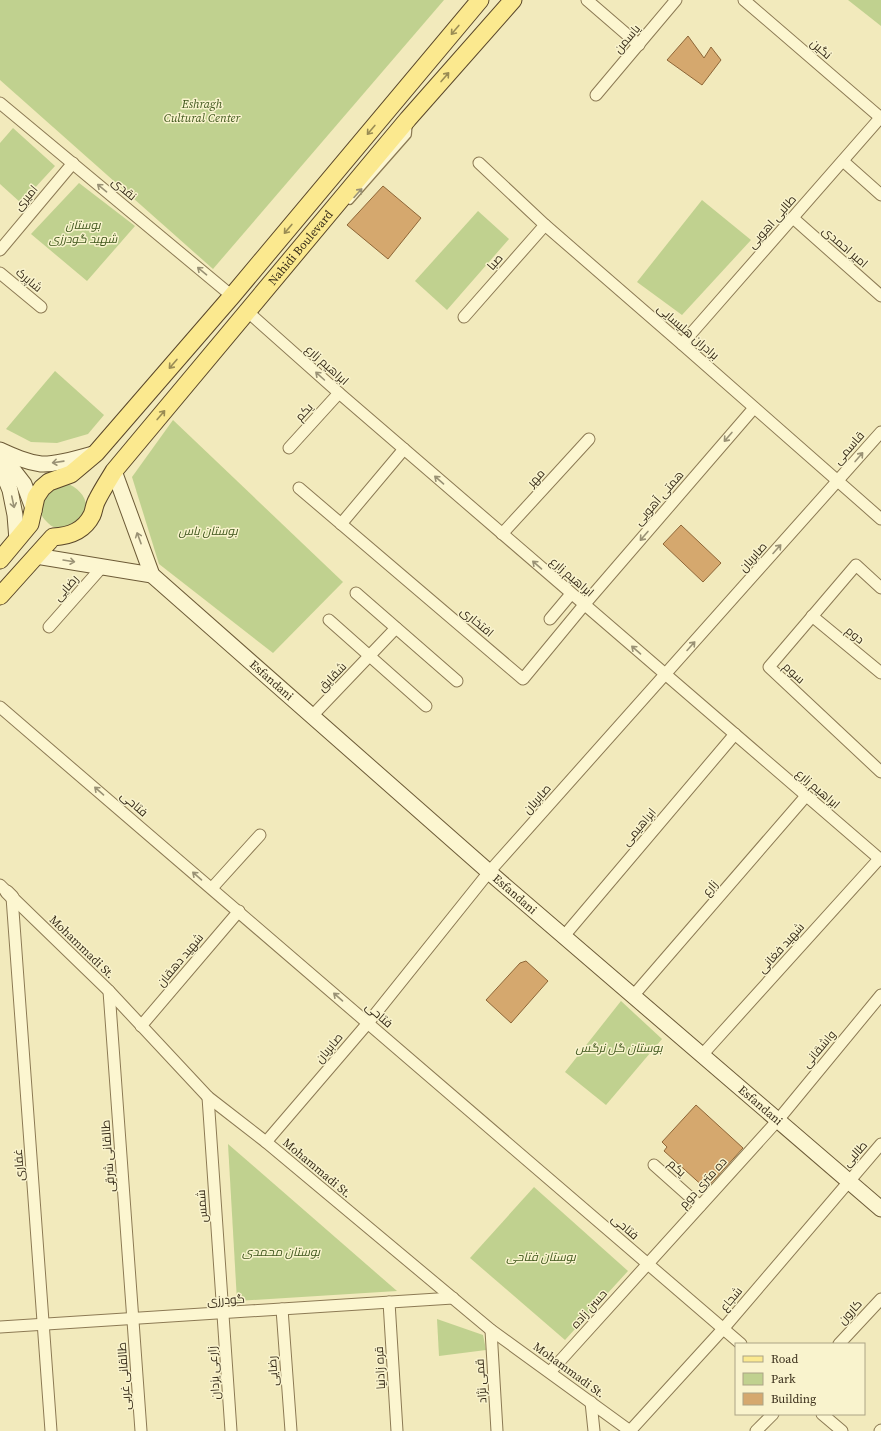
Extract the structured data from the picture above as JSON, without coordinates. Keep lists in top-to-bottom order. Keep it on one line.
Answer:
{"streets":{"main road":["Nahidi Boulevard","Esfandani"],"street":["یاسمن","نگین","نقدی","امیری","طالبی اهویی","امیر احمدی","صبا","شاپرک","برادران هلیسایی","ابراهیم زارع","یکم","قاسمی","مهر","همتی آهویی","صابریان","رضایی","افتخاری","دوم","سوم","شقایق","فتاحی","ابراهیمی","زارع","Mohammadi St.","شهید فغانی","شهید دهقان","واشقانی","طالبی","طالقانی شرقی","غفاری","ده متری دوم","شمس","شجاع","گودرزی","حسن زاده","کارون","قره زادنیا","زارعی یزدان","طالقانی غربی","قمی نژاد"]},"crossings":[["نگین","طالبی اهویی"],["نقدی","امیری"],["نقدی","Nahidi Boulevard"],["طالبی اهویی","امیر احمدی"],["طالبی اهویی","برادران هلیسایی"],["Nahidi Boulevard","ابراهیم زارع"],["صبا","برادران هلیسایی"],["برادران هلیسایی","قاسمی"],["برادران هلیسایی","همتی آهویی"],["برادران هلیسایی","صابریان"],["ابراهیم زارع","یکم"],["ابراهیم زارع","مهر"],["ابراهیم زارع","همتی آهویی"],["ابراهیم زارع","صابریان"],["ابراهیم زارع","افتخاری"],["ابراهیم زارع","ابراهیمی"],["ابراهیم زارع","زارع"],["ابراهیم زارع","شهید فغانی"],["یکم","ده متری دوم"],["قاسمی","صابریان"],["همتی آهویی","افتخاری"],["صابریان","Esfandani"],["صابریان","فتاحی"],["صابریان","Mohammadi St."],["رضایی","گودرزی"],["دوم","سوم"],["شقایق","Esfandani"],["Esfandani","ابراهیمی"],["Esfandani","زارع"],["Esfandani","شهید فغانی"],["Esfandani","واشقانی"],["Esfandani","طالبی"],["Esfandani","ده متری دوم"],["Esfandani","شجاع"],["فتاحی","شهید دهقان"],["فتاحی","ده متری دوم"],["فتاحی","شجاع"],["فتاحی","حسن زاده"],["Mohammadi St.","شهید دهقان"],["Mohammadi St.","طالقانی شرقی"],["Mohammadi St.","غفاری"],["Mohammadi St.","شمس"],["Mohammadi St.","شجاع"],["Mohammadi St.","گودرزی"],["Mohammadi St.","حسن زاده"],["Mohammadi St.","قمی نژاد"],["واشقانی","ده متری دوم"],["طالبی","شجاع"],["طالقانی شرقی","گودرزی"],["طالقانی شرقی","طالقانی غربی"],["غفاری","گودرزی"],["ده متری دوم","حسن زاده"],["شمس","گودرزی"],["شمس","زارعی یزدان"],["گودرزی","قره زادنیا"],["گودرزی","زارعی یزدان"],["گودرزی","طالقانی غربی"]],"one_way":["نقدی","ابراهیم زارع","قاسمی","همتی آهویی","فتاحی"],"parks":["Eshragh Cultural Center","بوستان شهید گودرزی","بوستان یاس","بوستان گل نرگس","بوستان محمدی","بوستان فتاحی"],"legend":["Road","Park","Building"]}
